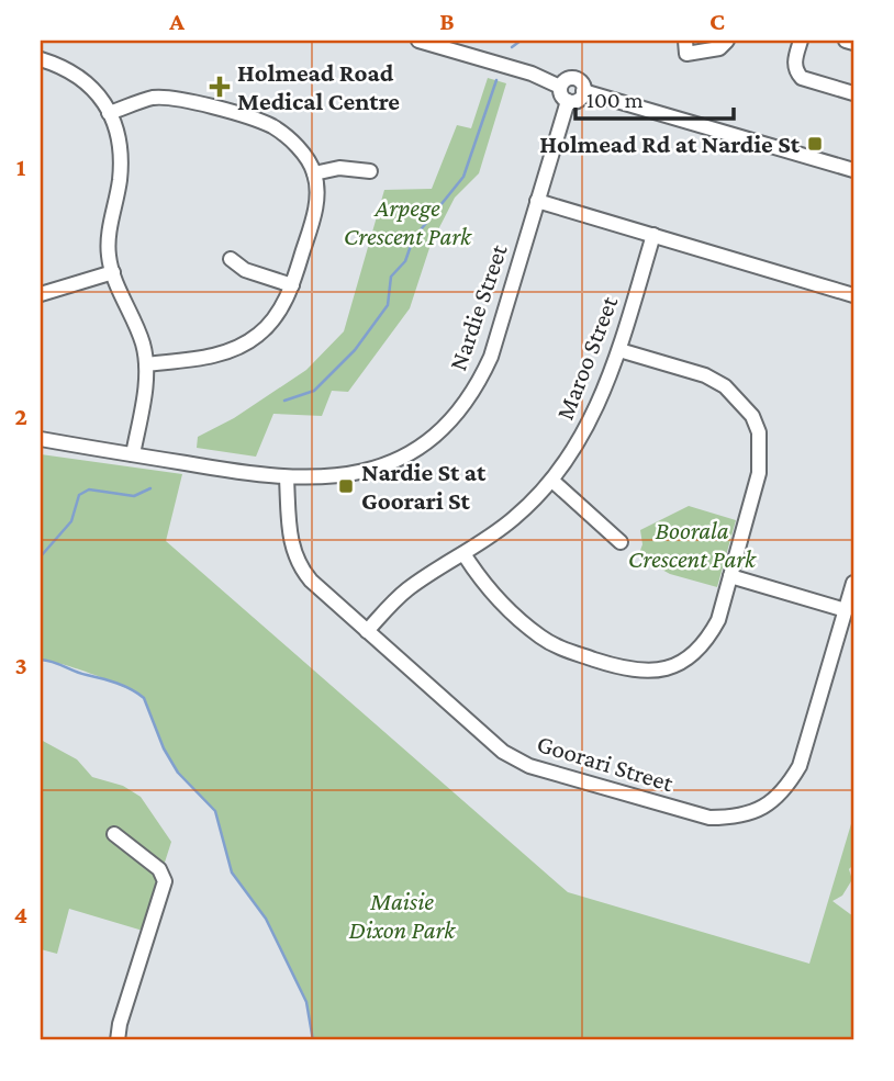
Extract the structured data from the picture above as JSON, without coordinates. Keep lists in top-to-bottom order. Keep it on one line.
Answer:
{"streets":{"street":["Nardie Street","Maroo Street","Goorari Street"]},"crossings":[["Nardie Street","Goorari Street"],["Maroo Street","Goorari Street"]],"parks":["Arpege Crescent Park","Boorala Crescent Park","Maisie Dixon Park"],"places":{"health":["Holmead Road Medical Centre"],"transit":["Holmead Rd at Nardie St","Nardie St at Goorari St"]},"scale_bar":"100 m","grid":{"columns":["A","B","C"],"rows":["1","2","3","4"]}}
